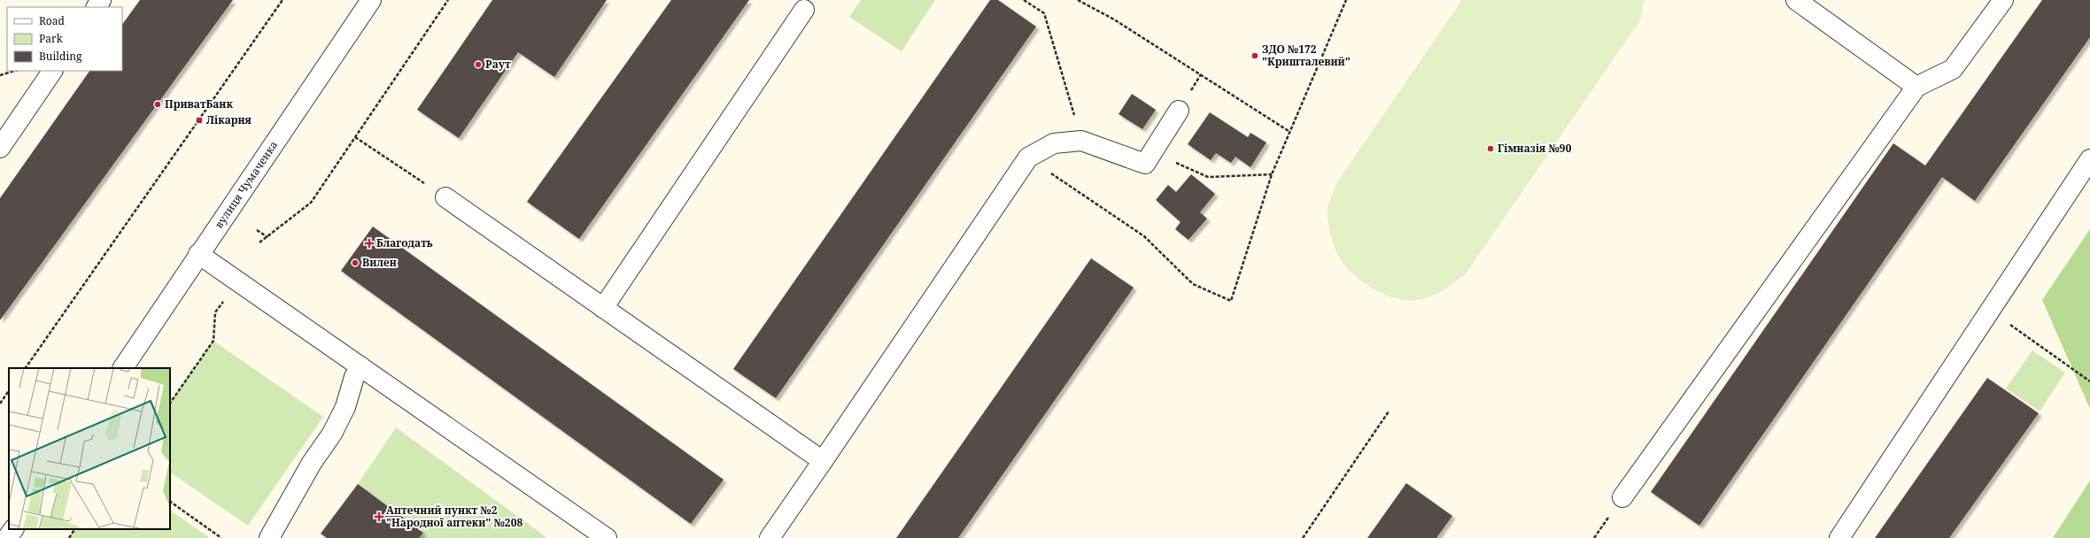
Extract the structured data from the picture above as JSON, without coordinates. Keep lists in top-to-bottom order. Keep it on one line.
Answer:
{"streets":{"street":["вулиця Чумаченка"]},"places":{"other":["ЗДО №172 \"Кришталевий\"","Раут","ПриватБанк","Гімназія №90","Вилен"],"transit":["Лікарня"],"health":["Благодать","Аптечний пункт №2 \"Народної аптеки\" №208"]},"legend":["Road","Park","Building"]}
